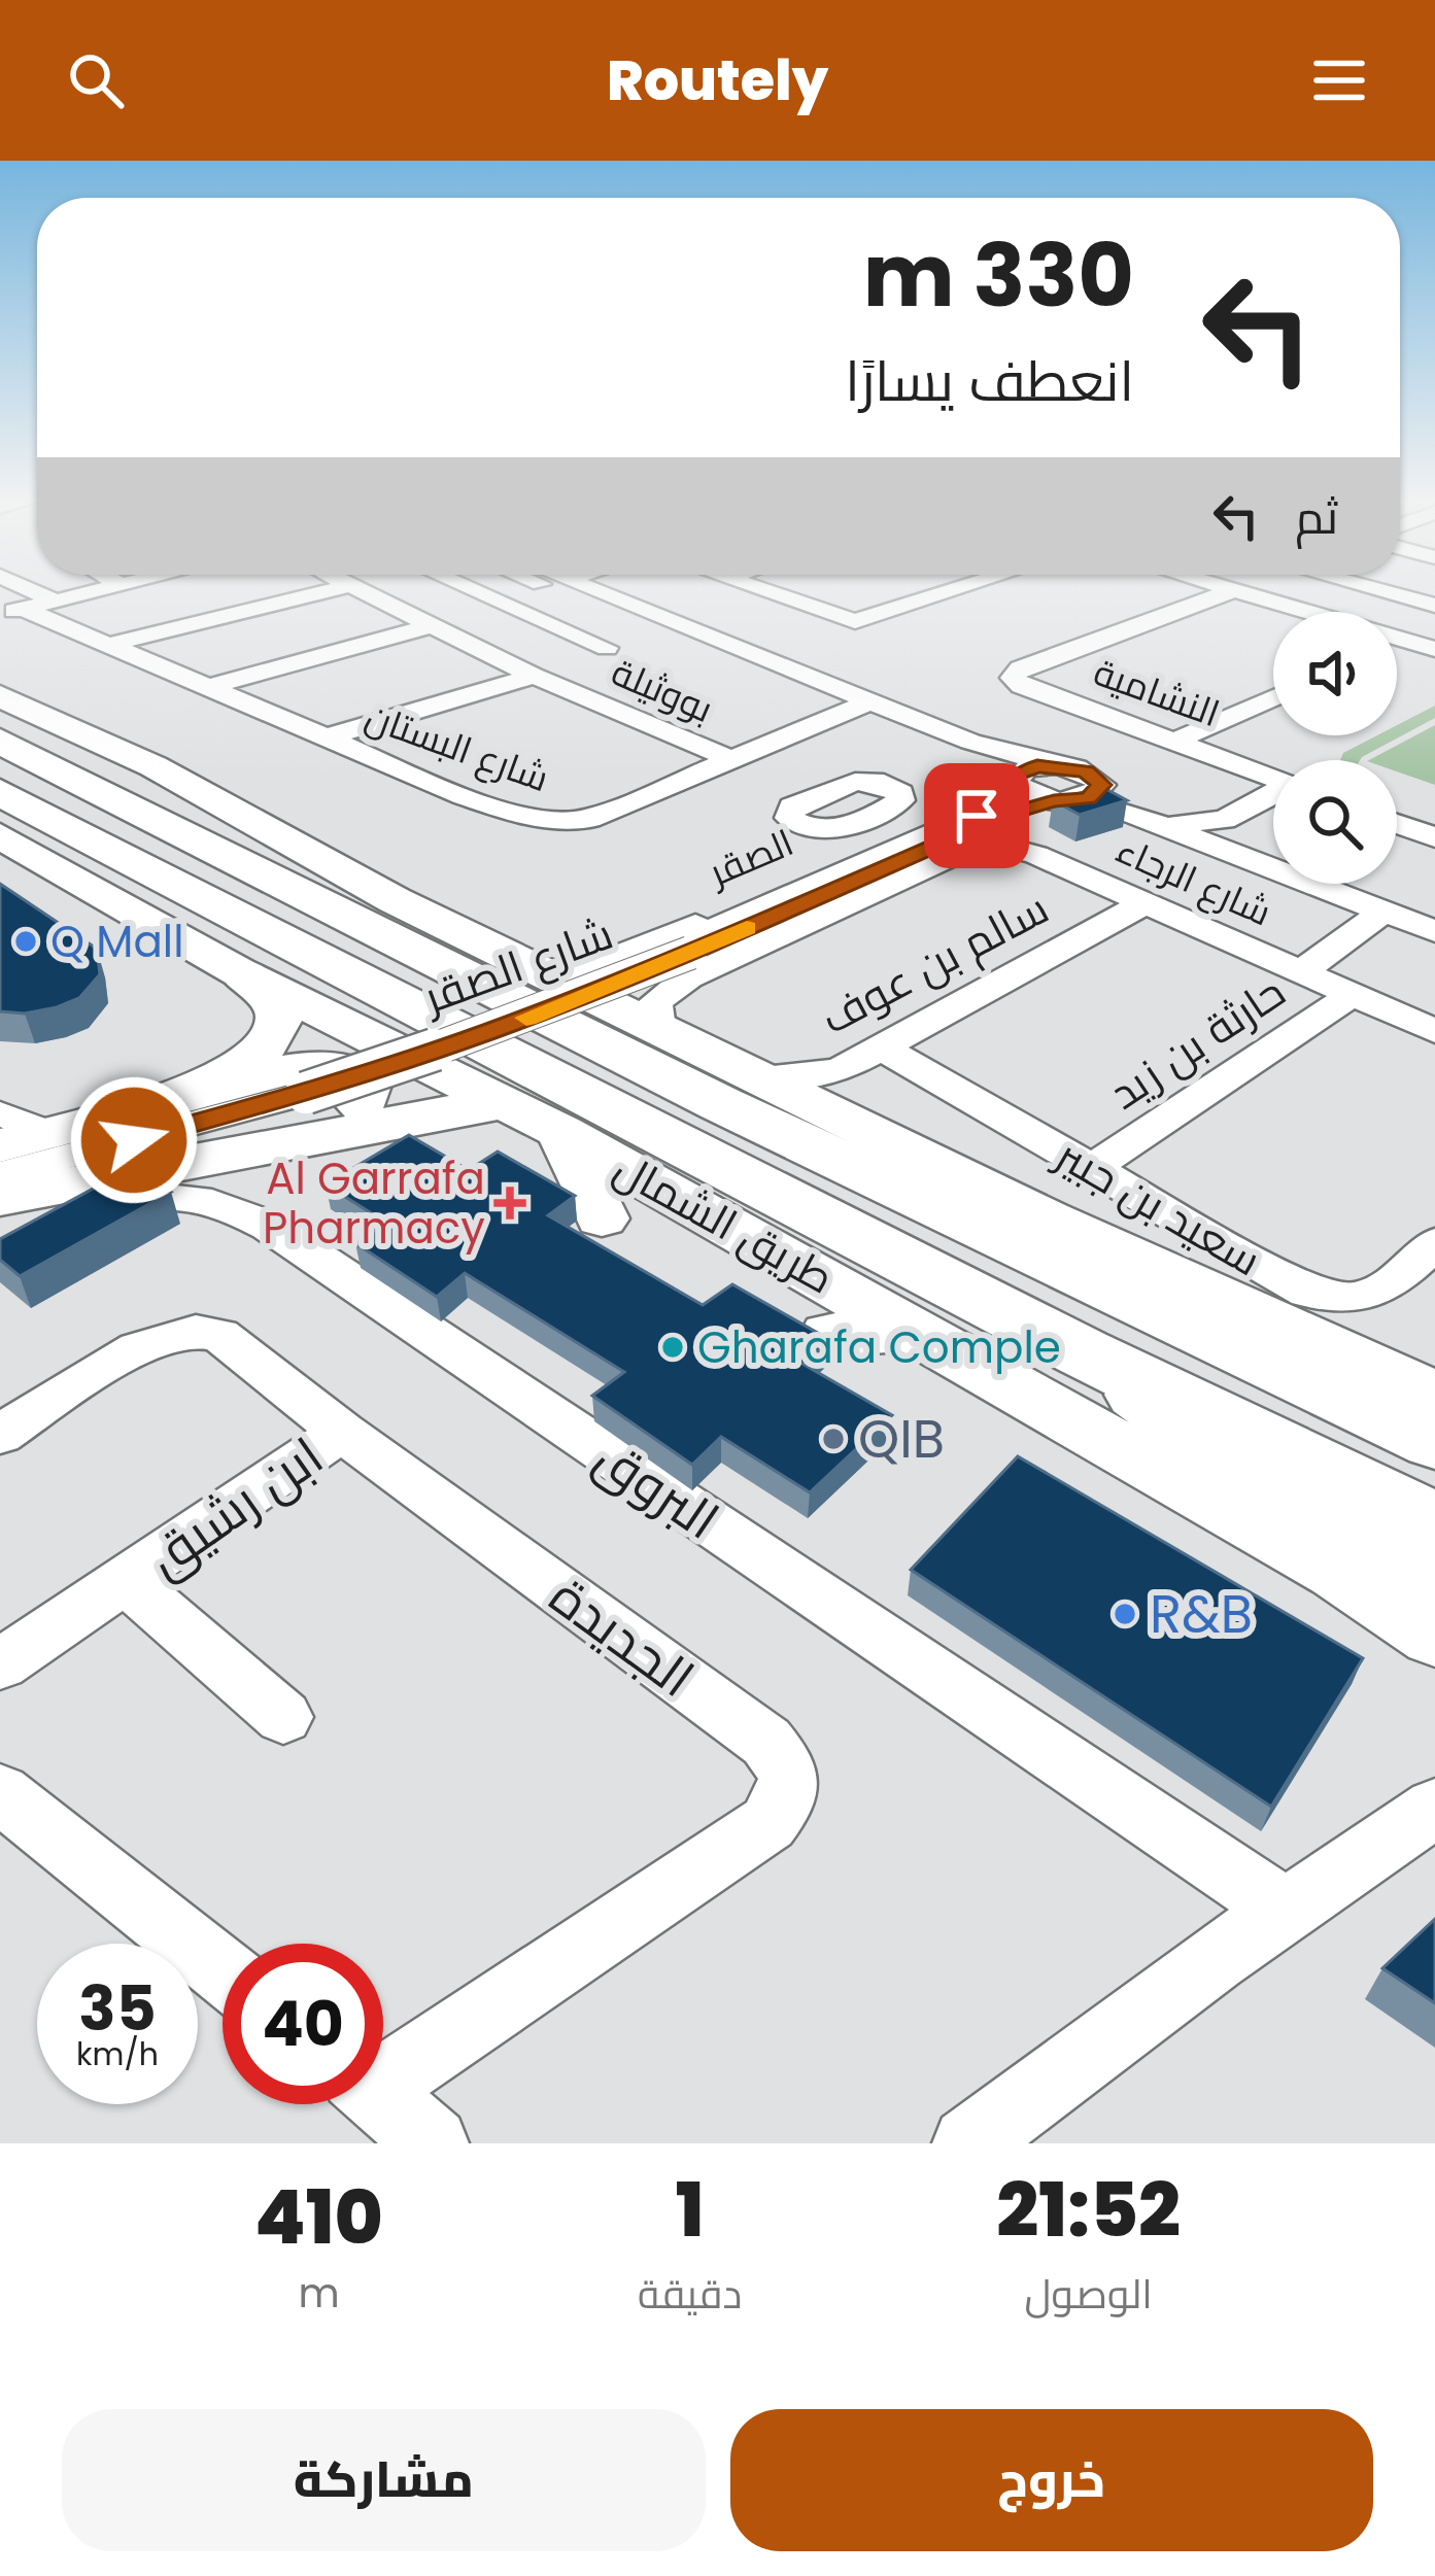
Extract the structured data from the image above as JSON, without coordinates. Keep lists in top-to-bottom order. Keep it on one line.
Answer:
{"streets":{"highway":["طريق الشمال"],"street":["بووثيلة","النشامية","شارع البستان","الصقر","شارع الرجاء","سالم بن عوف","شارع الصقر","حارثة بن زيد","سعيد بن جبير","البروق","ابن رشيق","الجديدة"]},"crossings":[["بووثيلة","شارع البستان"],["الصقر","شارع الرجاء"],["الصقر","شارع الصقر"],["شارع الرجاء","سالم بن عوف"],["شارع الرجاء","حارثة بن زيد"],["سالم بن عوف","سعيد بن جبير"],["حارثة بن زيد","سعيد بن جبير"],["ابن رشيق","الجديدة"]],"places":{"other":["Q Mall","Gharafa Comple","QIB","R&B"],"health":["Al Garrafa Pharmacy"]},"page":{"header":"Routely","turn":["330 m","انعطف يسارًا"],"then":"ثم","speed":"35 km/h","limit":"40","eta":["21:52","الوصول","1","دقيقة","410","m"],"buttons":["خروج","مشاركة"]}}
